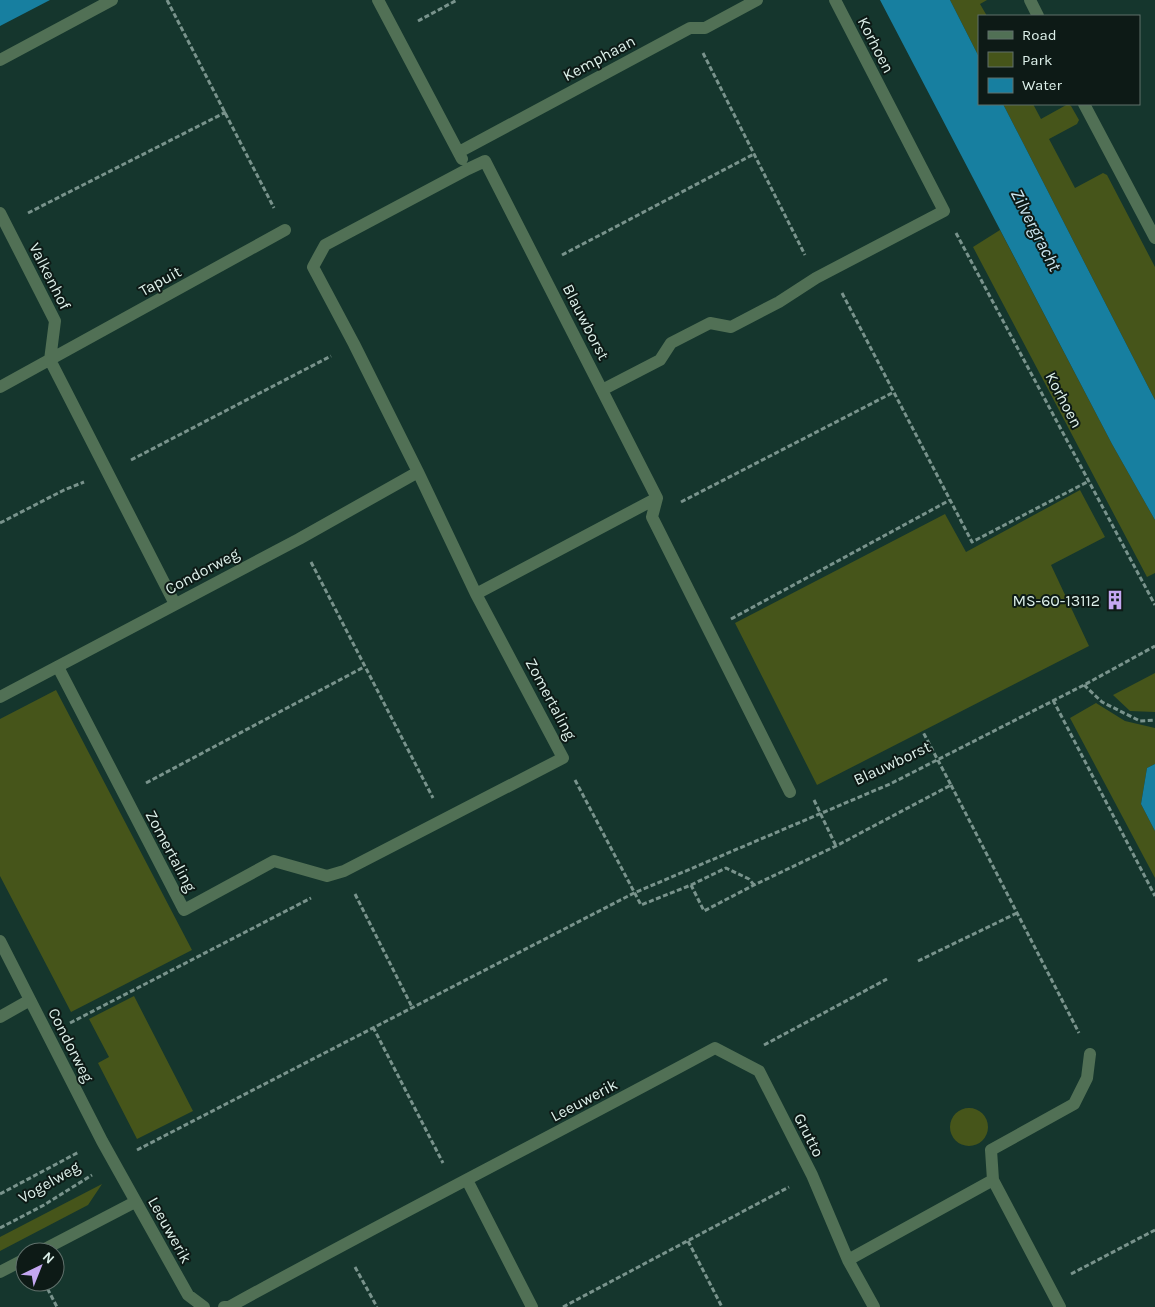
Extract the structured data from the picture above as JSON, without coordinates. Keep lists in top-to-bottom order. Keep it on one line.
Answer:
{"streets":{"street":["Korhoen","Kemphaan","Valkenhof","Tapuit","Blauwborst","Condorweg","Zomertaling","Leeuwerik","Grutto"],"path":["Vogelweg"]},"crossings":[["Valkenhof","Tapuit"],["Blauwborst","Vogelweg"],["Condorweg","Zomertaling"],["Condorweg","Leeuwerik"],["Condorweg","Vogelweg"],["Leeuwerik","Grutto"],["Leeuwerik","Vogelweg"]],"water":["Zilvergracht"],"places":{"building":["MS-60-13112"]},"legend":["Road","Park","Water"],"north":"top right"}
